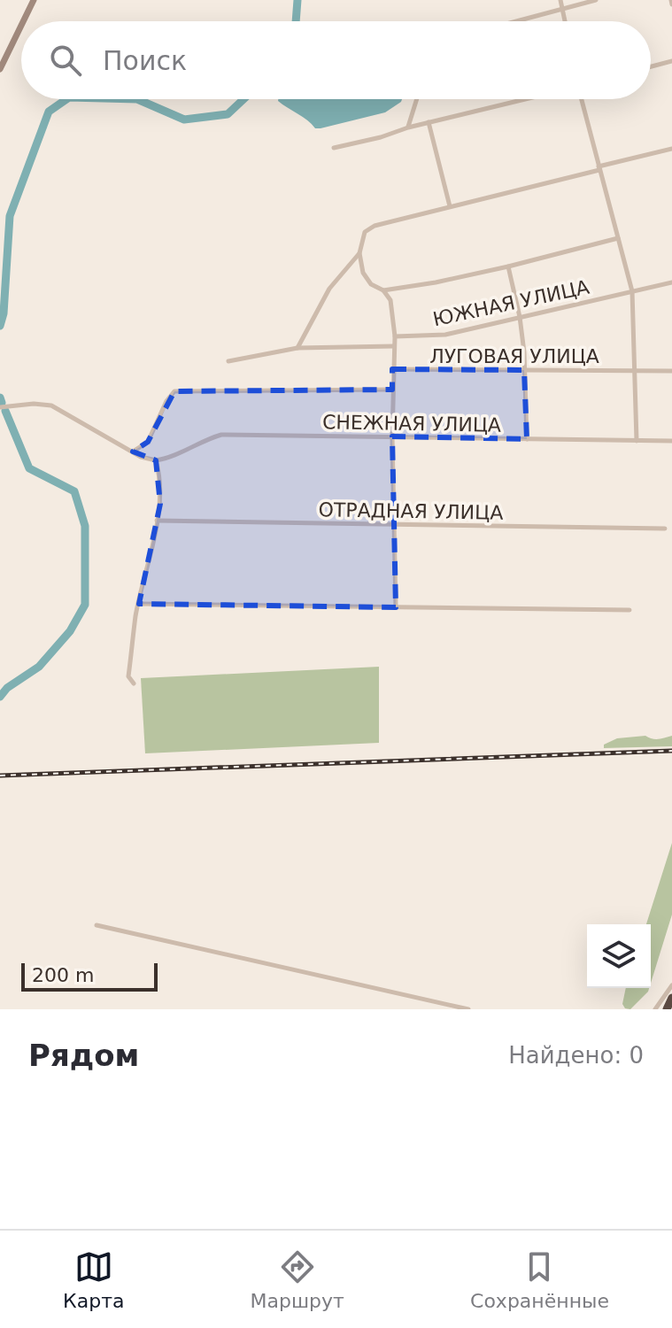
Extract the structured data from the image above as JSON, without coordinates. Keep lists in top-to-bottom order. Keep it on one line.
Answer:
{"streets":{"street":["ЮЖНАЯ УЛИЦА","ЛУГОВАЯ УЛИЦА","СНЕЖНАЯ УЛИЦА","ОТРАДНАЯ УЛИЦА"]},"scale_bar":"200 m","page":{"search":"Поиск","scale":"200 m","heading":["Рядом","Найдено: 0"],"nav":["Карта","Маршрут","Сохранённые"]}}
